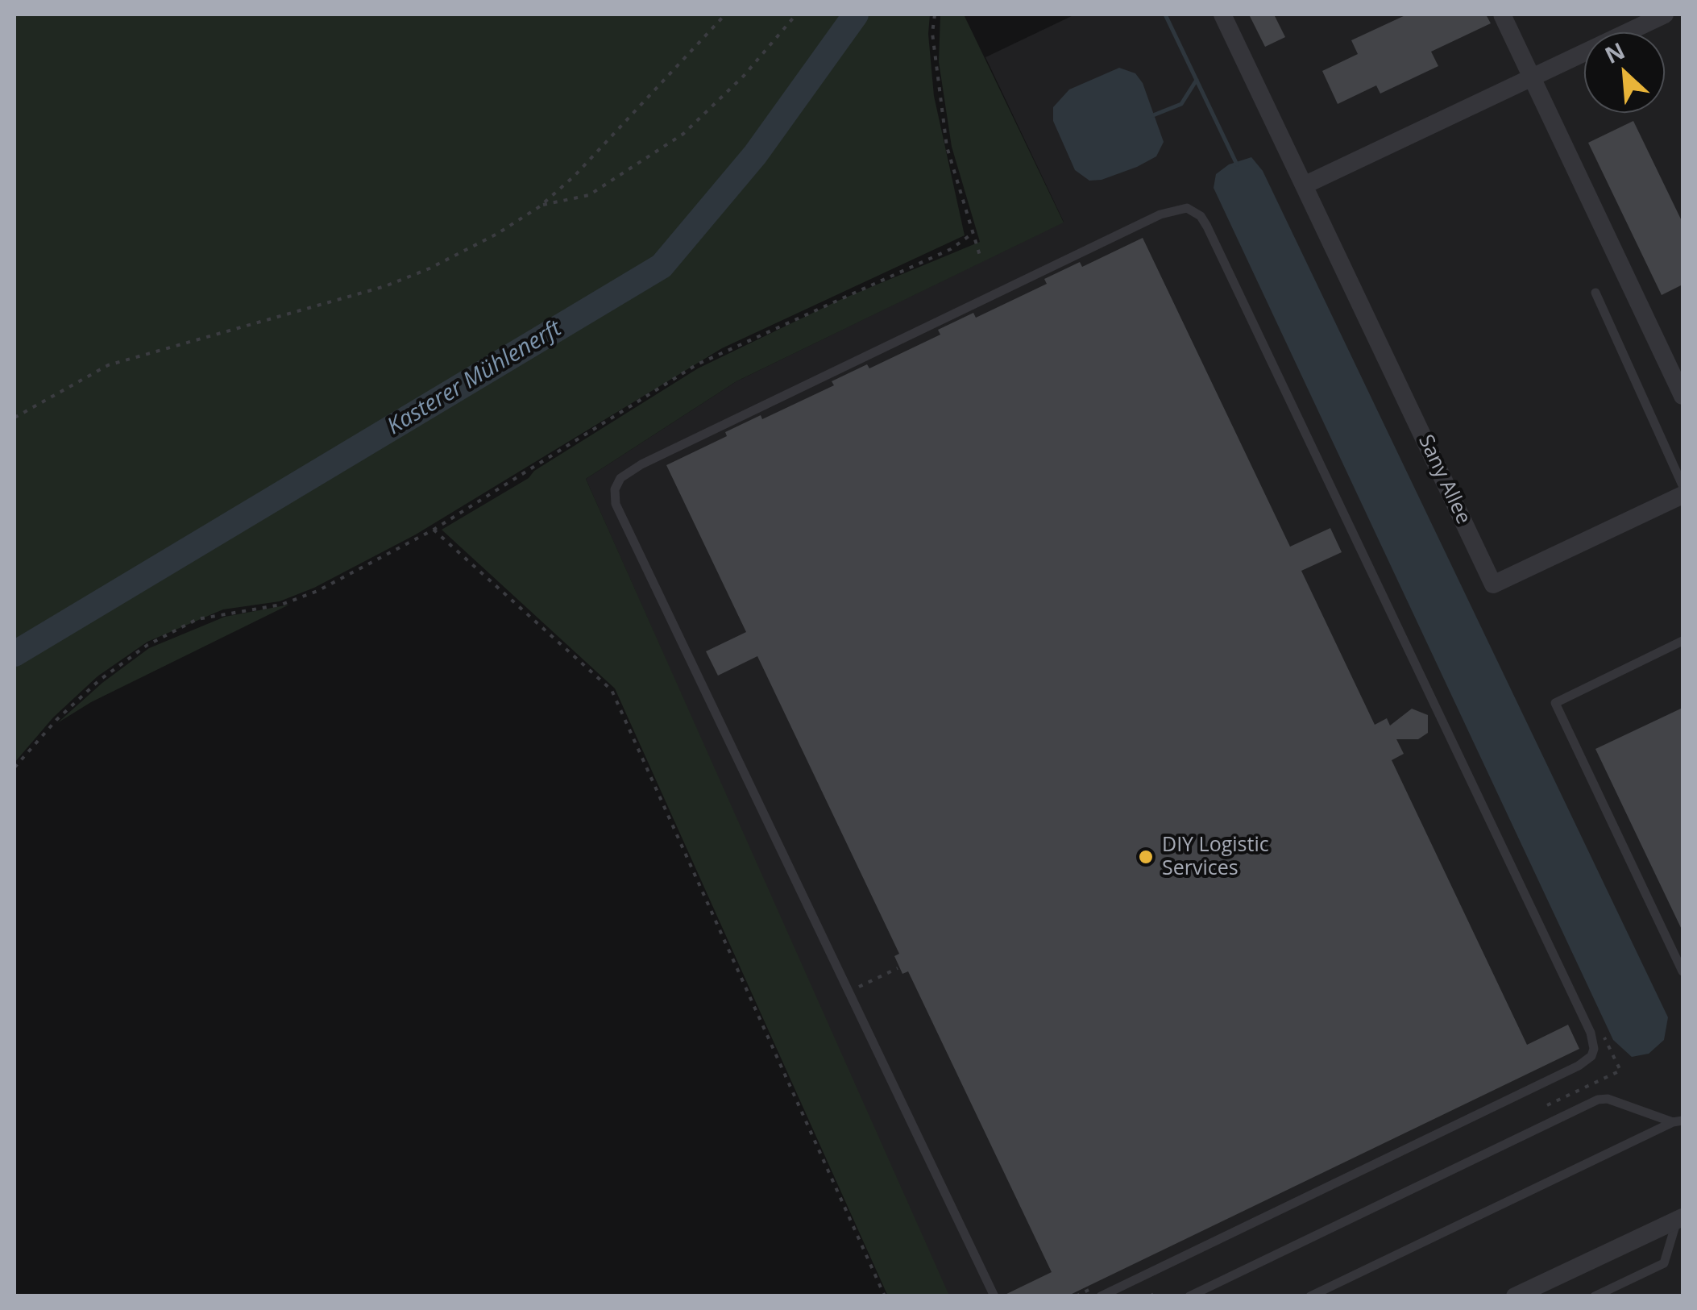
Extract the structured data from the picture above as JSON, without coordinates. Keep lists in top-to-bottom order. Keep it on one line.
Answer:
{"streets":{"street":["Sany Allee"]},"water":["Kasterer Mühlenerft"],"places":["DIY Logistic Services"],"north":"top left"}
